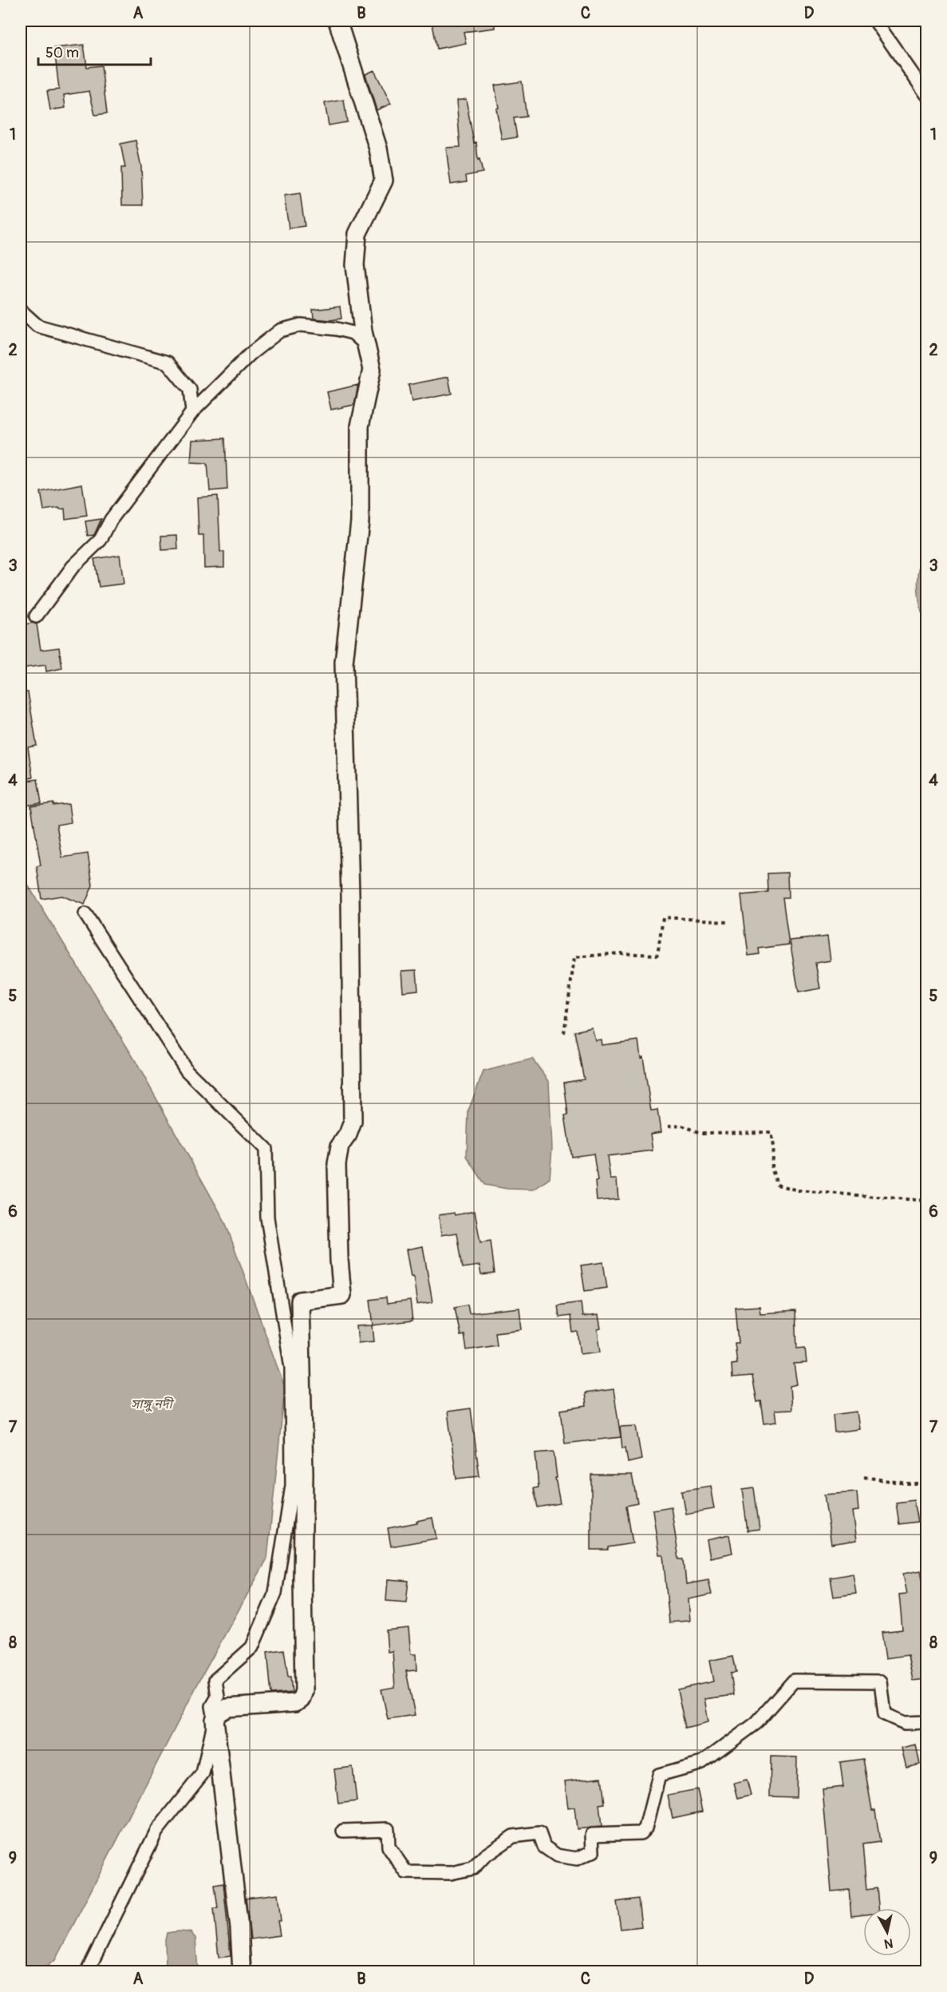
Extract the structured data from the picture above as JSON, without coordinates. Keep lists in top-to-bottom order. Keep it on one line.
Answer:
{"water":["সাঙ্গু নদী"],"scale_bar":"50 m","north":"bottom","grid":{"columns":["A","B","C","D"],"rows":["1","2","3","4","5","6","7","8","9"]}}
